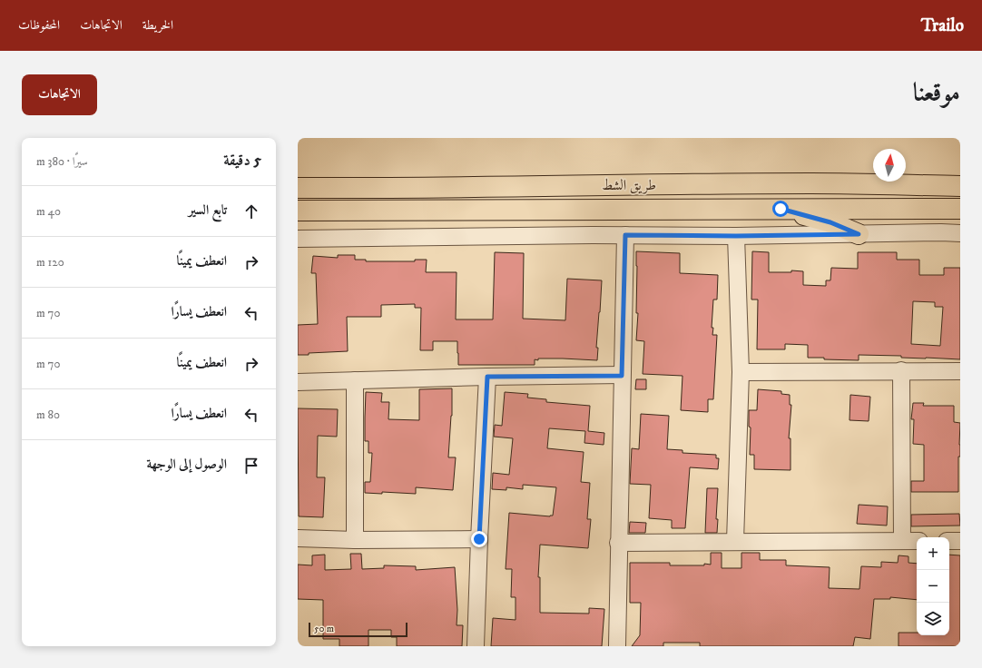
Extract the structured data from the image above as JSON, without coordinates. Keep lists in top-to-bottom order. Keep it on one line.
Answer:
{"streets":{"main road":["طريق الشط"]},"scale_bar":"50 m","north":"top","page":{"header":"Trailo","nav":["الخريطة","الاتجاهات","المحفوظات"],"title":"موقعنا","buttons":"الاتجاهات","heading":["5 دقيقة","سيرًا · 380 m"],"list":[["تابع السير","40 m"],["انعطف يمينًا","120 m"],["انعطف يسارًا","70 m"],["انعطف يمينًا","70 m"],["انعطف يسارًا","80 m"],"الوصول إلى الوجهة"],"map_buttons":["+","−"],"scale":"50 m"}}
